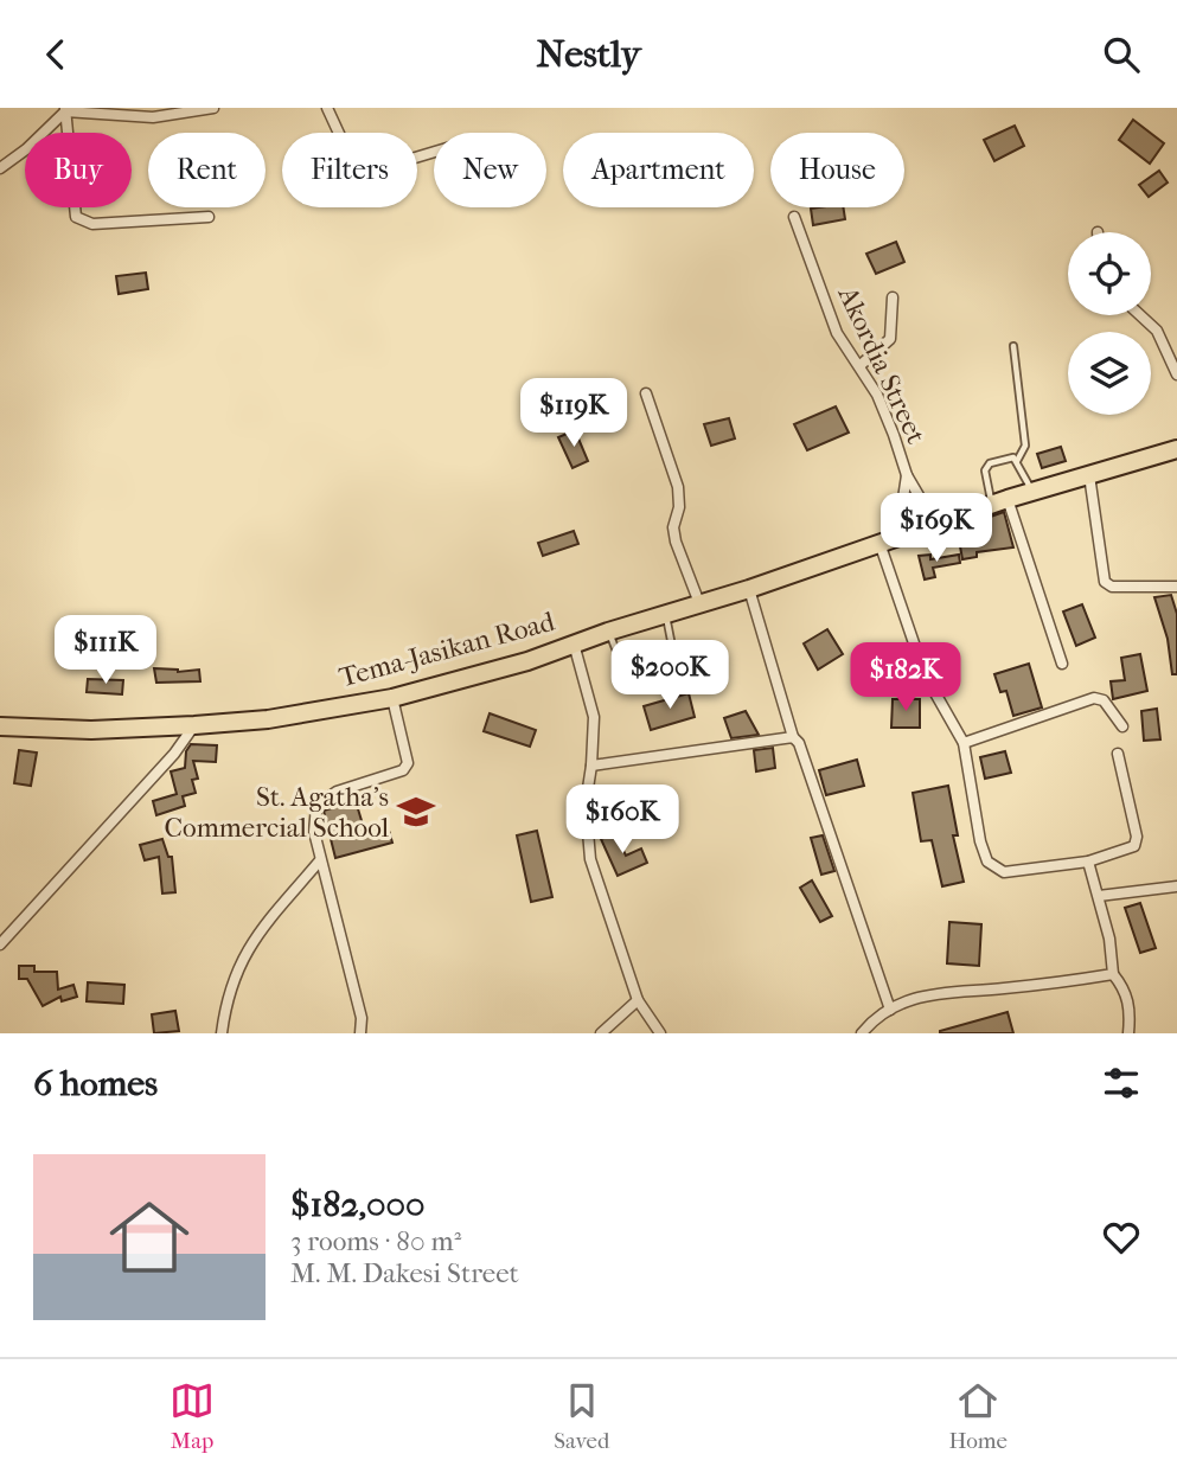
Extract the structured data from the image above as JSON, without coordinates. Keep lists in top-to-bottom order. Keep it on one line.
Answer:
{"streets":{"highway":["Tema-Jasikan Road"],"street":["Akordia Street"]},"crossings":[["Akordia Street","Tema-Jasikan Road"]],"places":{"school or university":["St. Agatha's Commercial School"]},"page":{"header":"Nestly","chip":["Buy","Rent","Filters","New","Apartment","House"],"price":["$119K","$169K","$111K","$200K","$182K","$160K"],"heading":"6 homes","list":[{"name":"$182,000","note":"3 rooms · 80 m² · M. M. Dakesi Street"}],"tabs":["Map","Saved","Home"]}}
